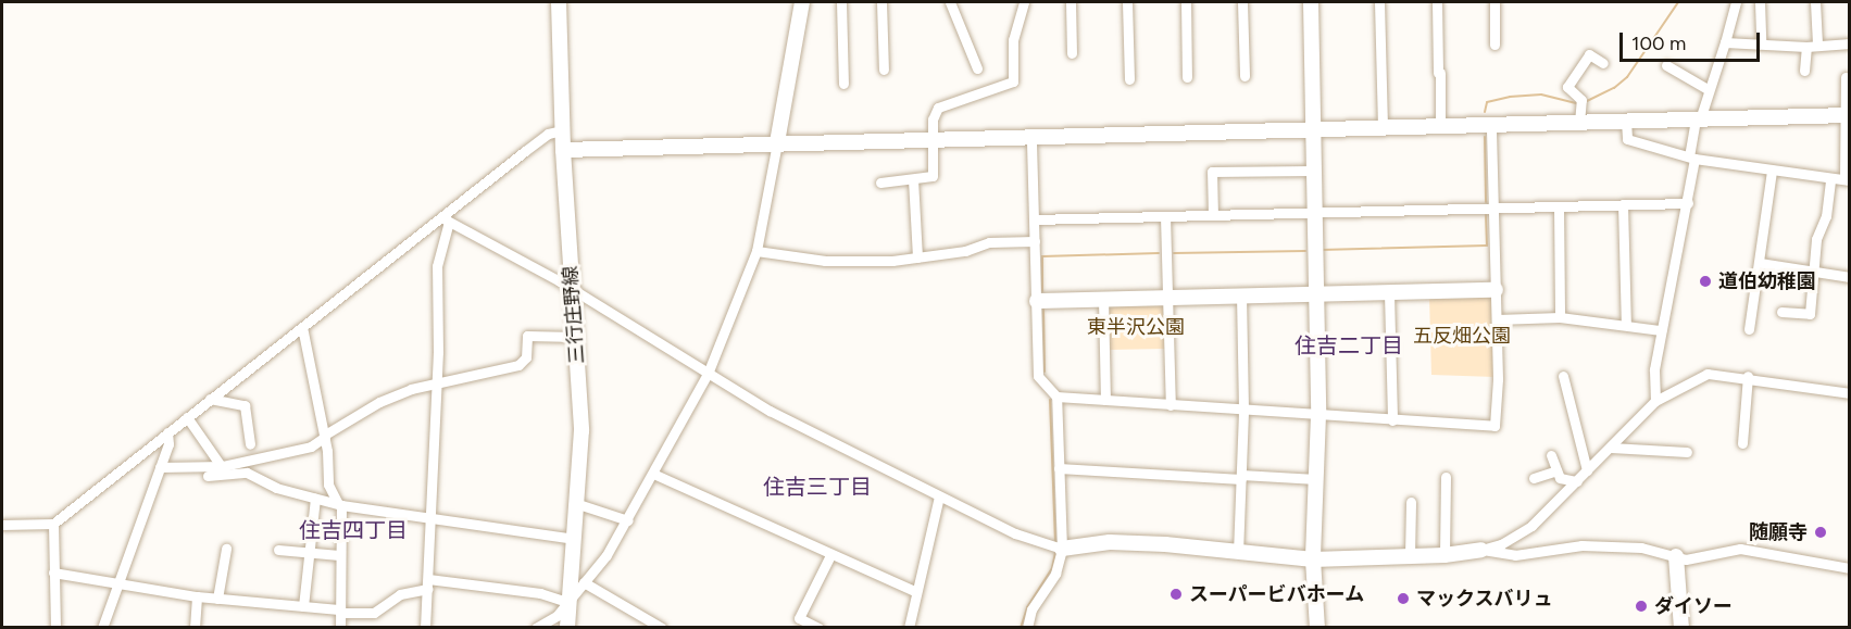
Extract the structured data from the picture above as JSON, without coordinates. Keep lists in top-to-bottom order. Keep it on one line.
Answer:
{"streets":{"street":["三行庄野線"]},"districts":["住吉二丁目","住吉三丁目","住吉四丁目"],"parks":["東半沢公園","五反畑公園"],"places":["道伯幼稚園","随願寺","スーパービバホーム","マックスバリュ","ダイソー"],"scale_bar":"100 m"}
